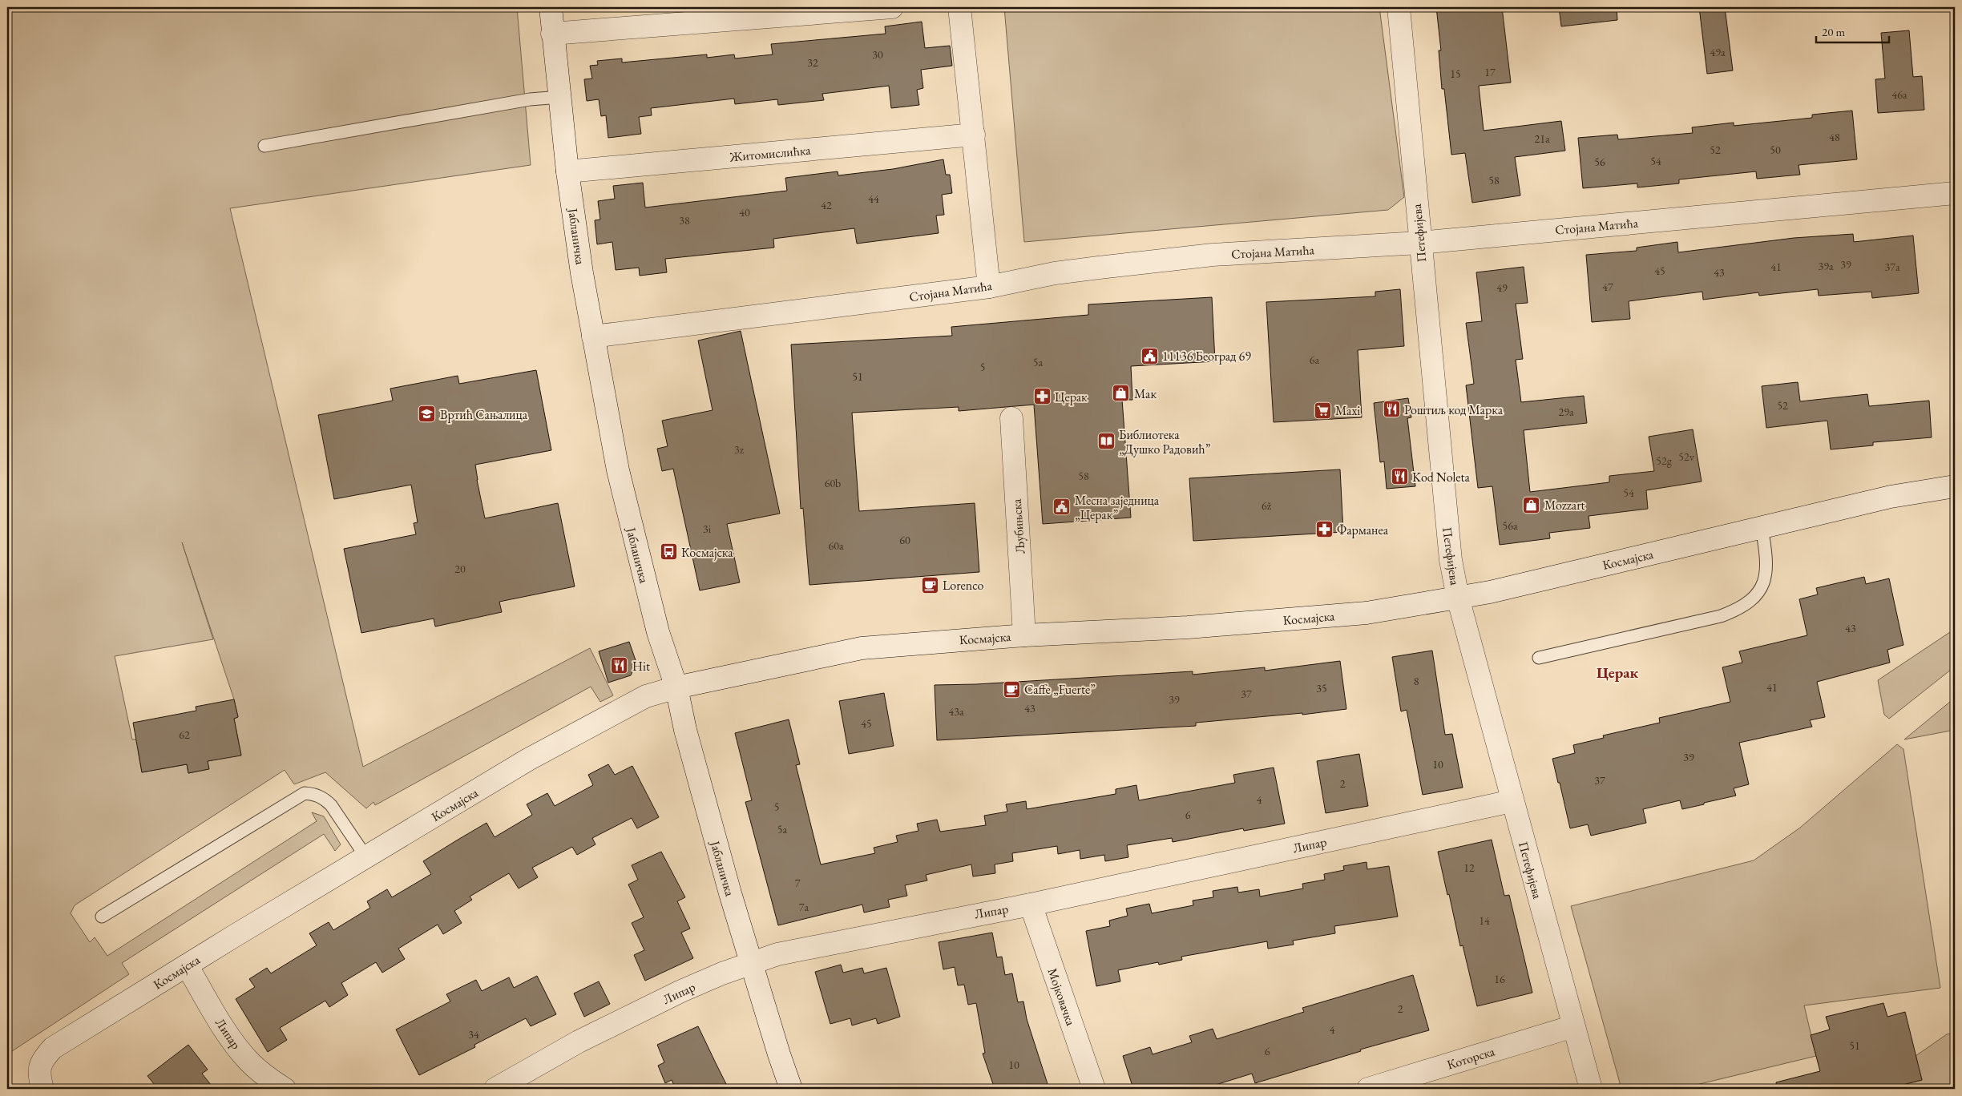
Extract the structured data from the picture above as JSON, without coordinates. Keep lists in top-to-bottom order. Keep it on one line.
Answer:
{"streets":{"street":["Житомислићка","Стојана Матића","Петефијева","Јабланичка","Љубињска","Космајска","Липар","Мојковачка","Которска"]},"crossings":[["Житомислићка","Јабланичка"],["Стојана Матића","Петефијева"],["Стојана Матића","Јабланичка"],["Петефијева","Космајска"],["Петефијева","Липар"],["Петефијева","Которска"],["Јабланичка","Космајска"],["Јабланичка","Липар"],["Љубињска","Космајска"],["Космајска","Липар"],["Липар","Мојковачка"]],"districts":["Церак"],"places":{"public building":["11136 Београд 69","Месна заједница „Церак”"],"shop":["Мак","Mozzart"],"pharmacy":["Церак","Фарманеа"],"restaurant":["Роштиљ код Марка","Kod Noleta","Hit"],"supermarket":["Maxi"],"school or university":["Вртић Сањалица"],"library":["Библиотека „Душко Радовић”"],"bus stop":["Космајска"],"cafe":["Lorenco","Caffe „Fuerte”"]},"house_numbers":["49a","30","32","17","15","46a","48","21a","52","50","54","56","58","44","42","40","38","39","39a","41","37a","45","43","47","49","6a","5a","5","51","52","29a","3z","52v","52g","58","60b","54","6ž","56a","3i","60","60a","20","43","8","41","35","37","39","43","43a","45","62","39","10","37","2","4","5","6","5a","12","7","7a","14","16","2","4","34","51","6","10"],"scale_bar":"20 m"}
